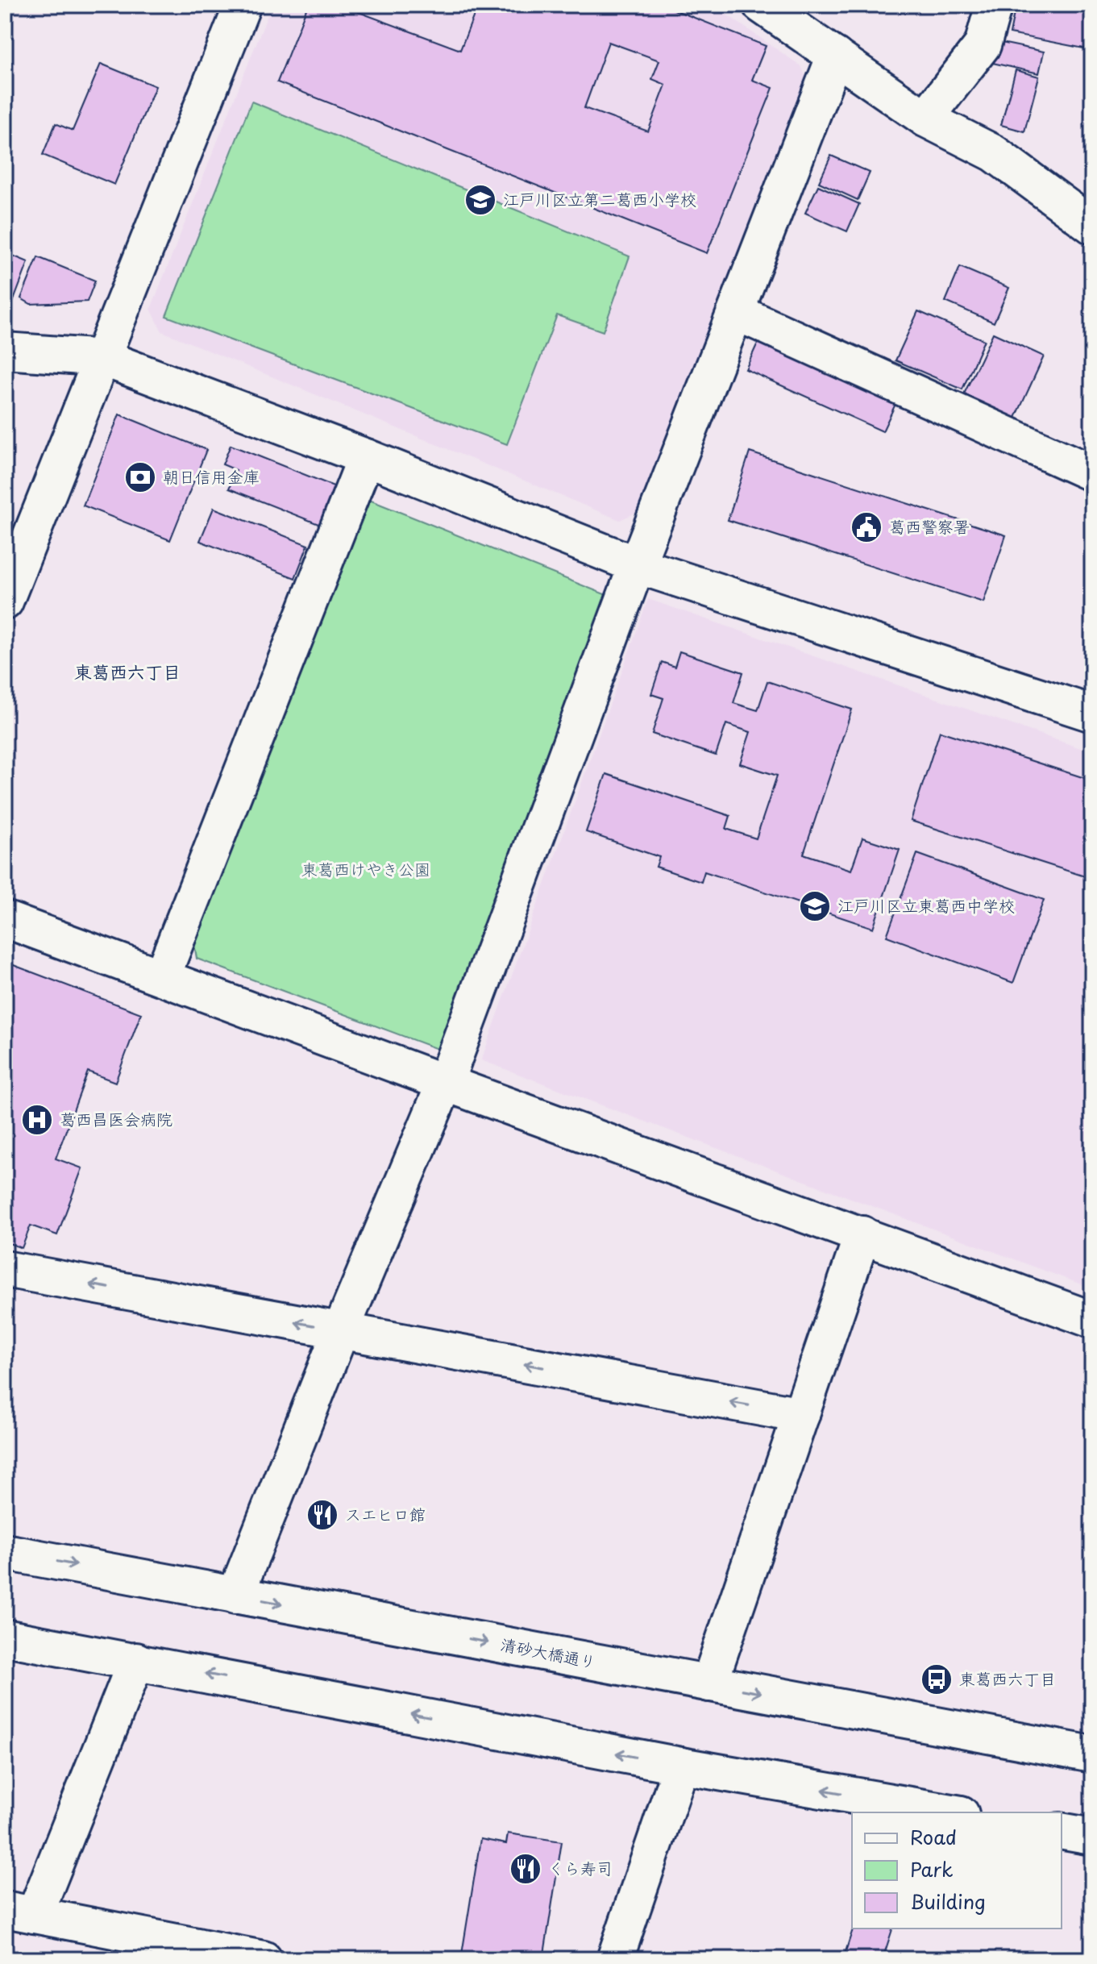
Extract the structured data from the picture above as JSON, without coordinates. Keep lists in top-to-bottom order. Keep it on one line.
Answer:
{"streets":{"street":["清砂大橋通り"]},"districts":["東葛西六丁目"],"parks":["東葛西けやき公園"],"places":{"school or university":["江戸川区立第二葛西小学校","江戸川区立東葛西中学校"],"bank":["朝日信用金庫"],"public building":["葛西警察署"],"hospital":["葛西昌医会病院"],"restaurant":["スエヒロ館","くら寿司"],"bus stop":["東葛西六丁目"]},"legend":["Road","Park","Building"]}
